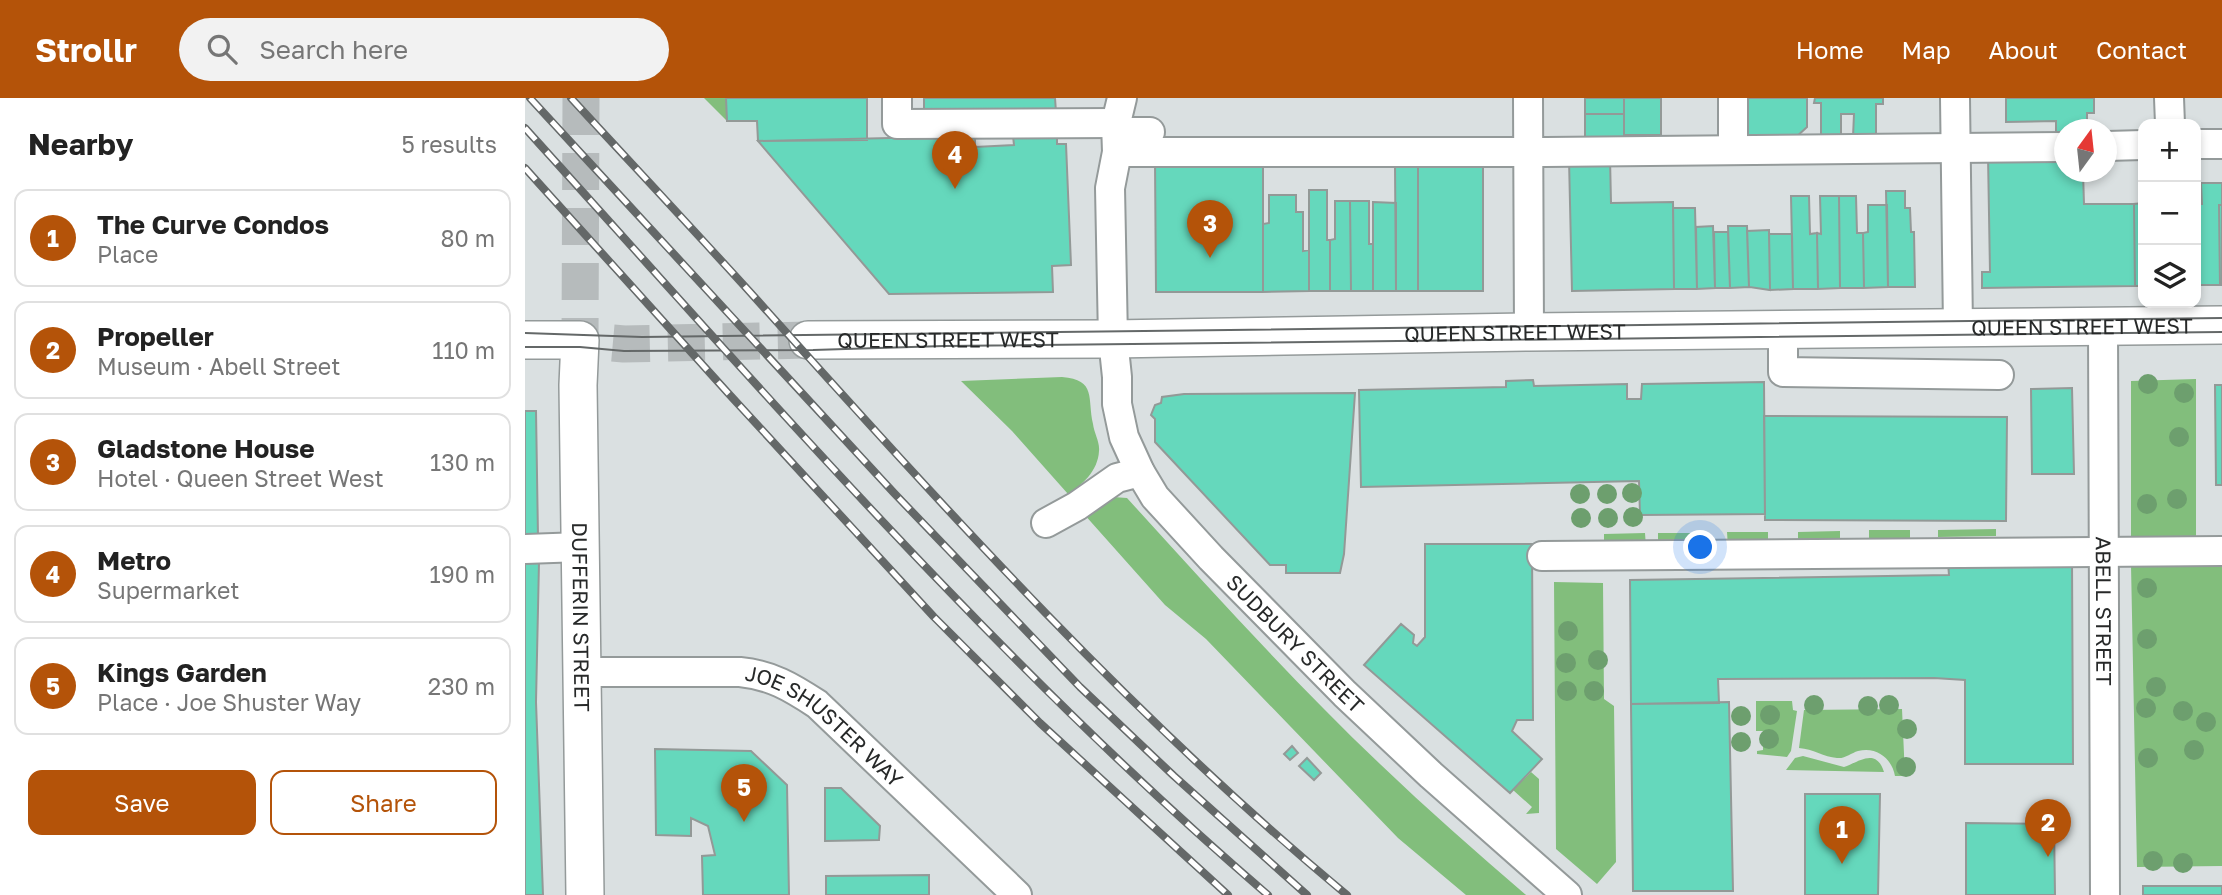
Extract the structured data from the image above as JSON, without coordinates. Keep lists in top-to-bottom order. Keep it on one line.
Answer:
{"streets":{"main road":["QUEEN STREET WEST","DUFFERIN STREET"],"street":["ABELL STREET","SUDBURY STREET","JOE SHUSTER WAY"]},"crossings":[["QUEEN STREET WEST","ABELL STREET"],["QUEEN STREET WEST","SUDBURY STREET"],["DUFFERIN STREET","JOE SHUSTER WAY"]],"north":"top","page":{"header":"Strollr","search":"Search here","nav":["Home","Map","About","Contact"],"heading":["Nearby","5 results"],"map_buttons":["+","−"],"pins":["4","3","5","2","1"],"list":[{"mark":"1","name":"The Curve Condos","note":"Place","value":"80 m"},{"mark":"2","name":"Propeller","note":"Museum · Abell Street","value":"110 m"},{"mark":"3","name":"Gladstone House","note":"Hotel · Queen Street West","value":"130 m"},{"mark":"4","name":"Metro","note":"Supermarket","value":"190 m"},{"mark":"5","name":"Kings Garden","note":"Place · Joe Shuster Way","value":"230 m"}],"buttons":["Save","Share"]}}
